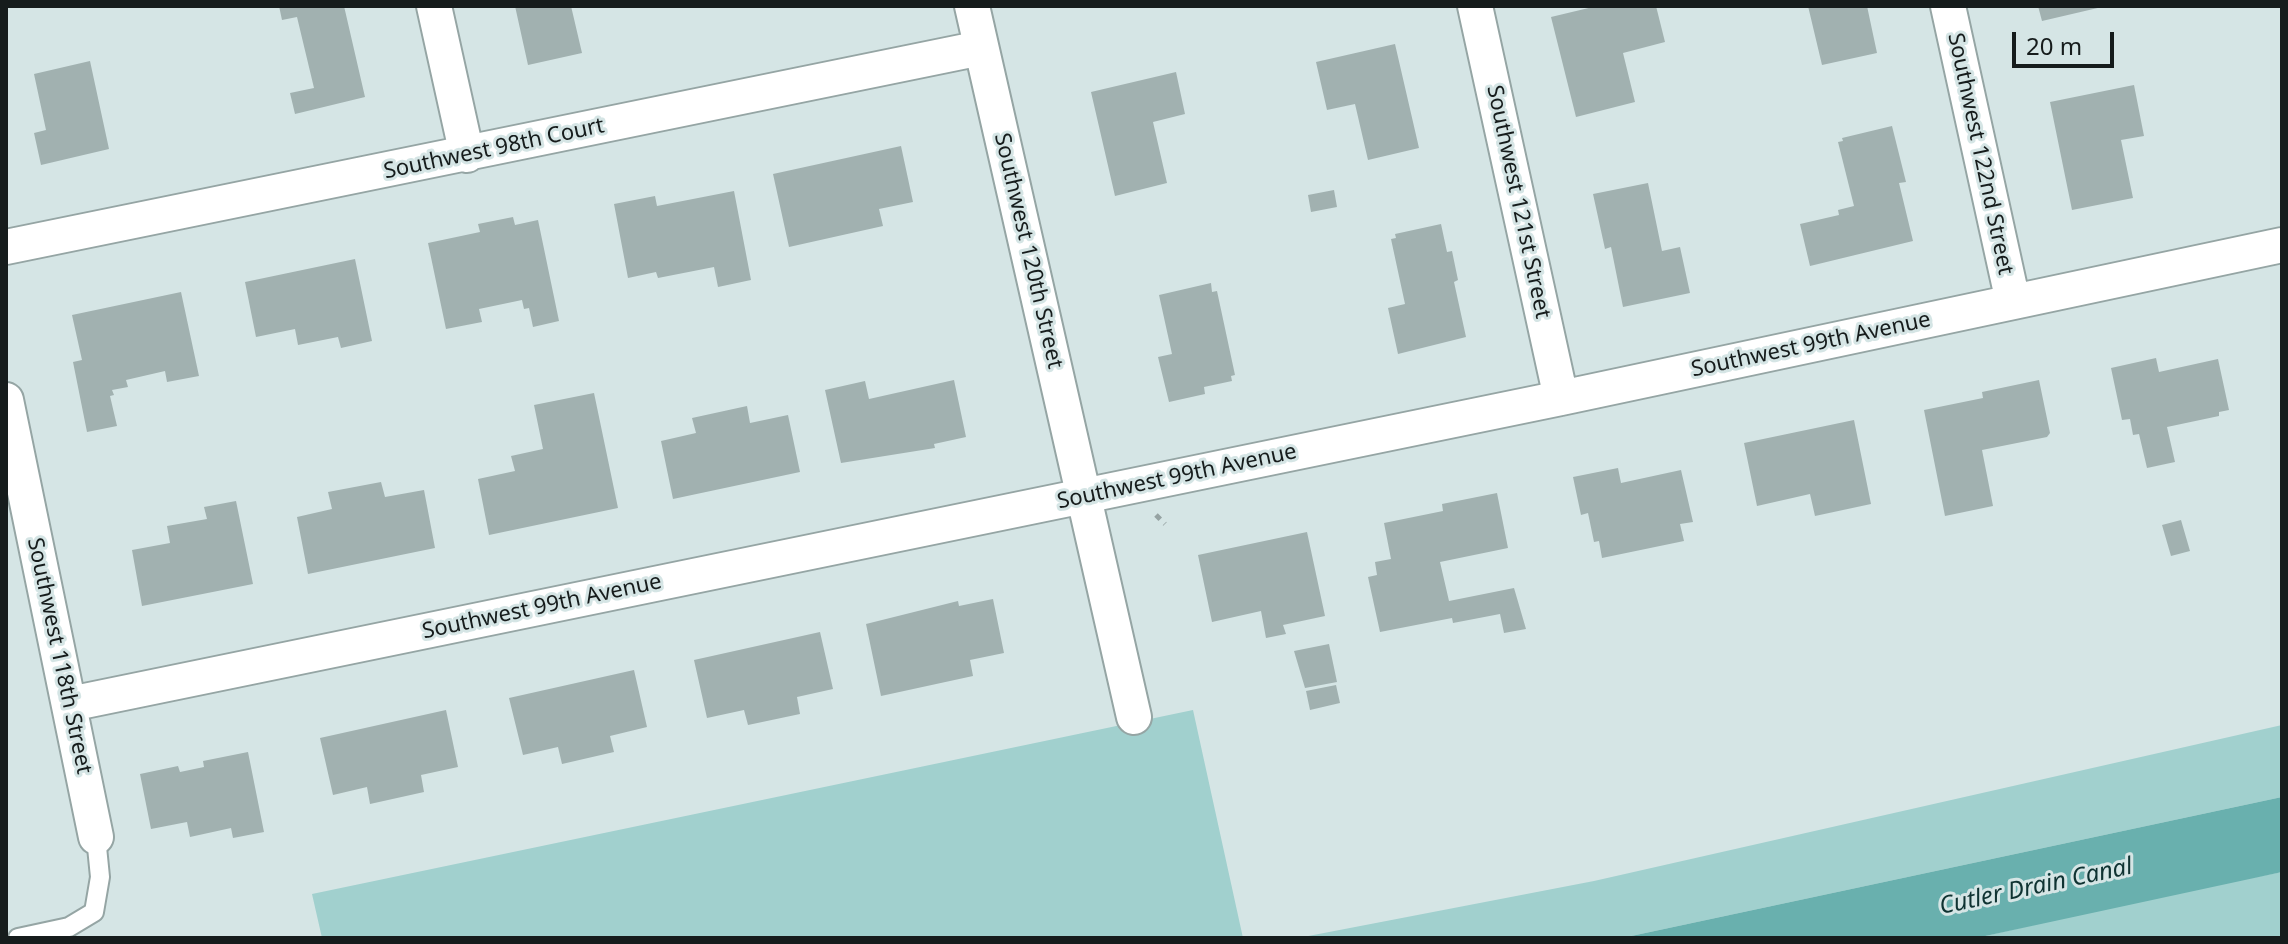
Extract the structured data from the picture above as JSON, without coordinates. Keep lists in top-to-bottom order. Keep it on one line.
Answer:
{"streets":{"street":["Southwest 98th Court","Southwest 122nd Street","Southwest 121st Street","Southwest 120th Street","Southwest 99th Avenue","Southwest 118th Street"]},"crossings":[["Southwest 98th Court","Southwest 120th Street"],["Southwest 122nd Street","Southwest 99th Avenue"],["Southwest 121st Street","Southwest 99th Avenue"],["Southwest 120th Street","Southwest 99th Avenue"],["Southwest 99th Avenue","Southwest 118th Street"]],"water":["Cutler Drain Canal"],"scale_bar":"20 m"}
